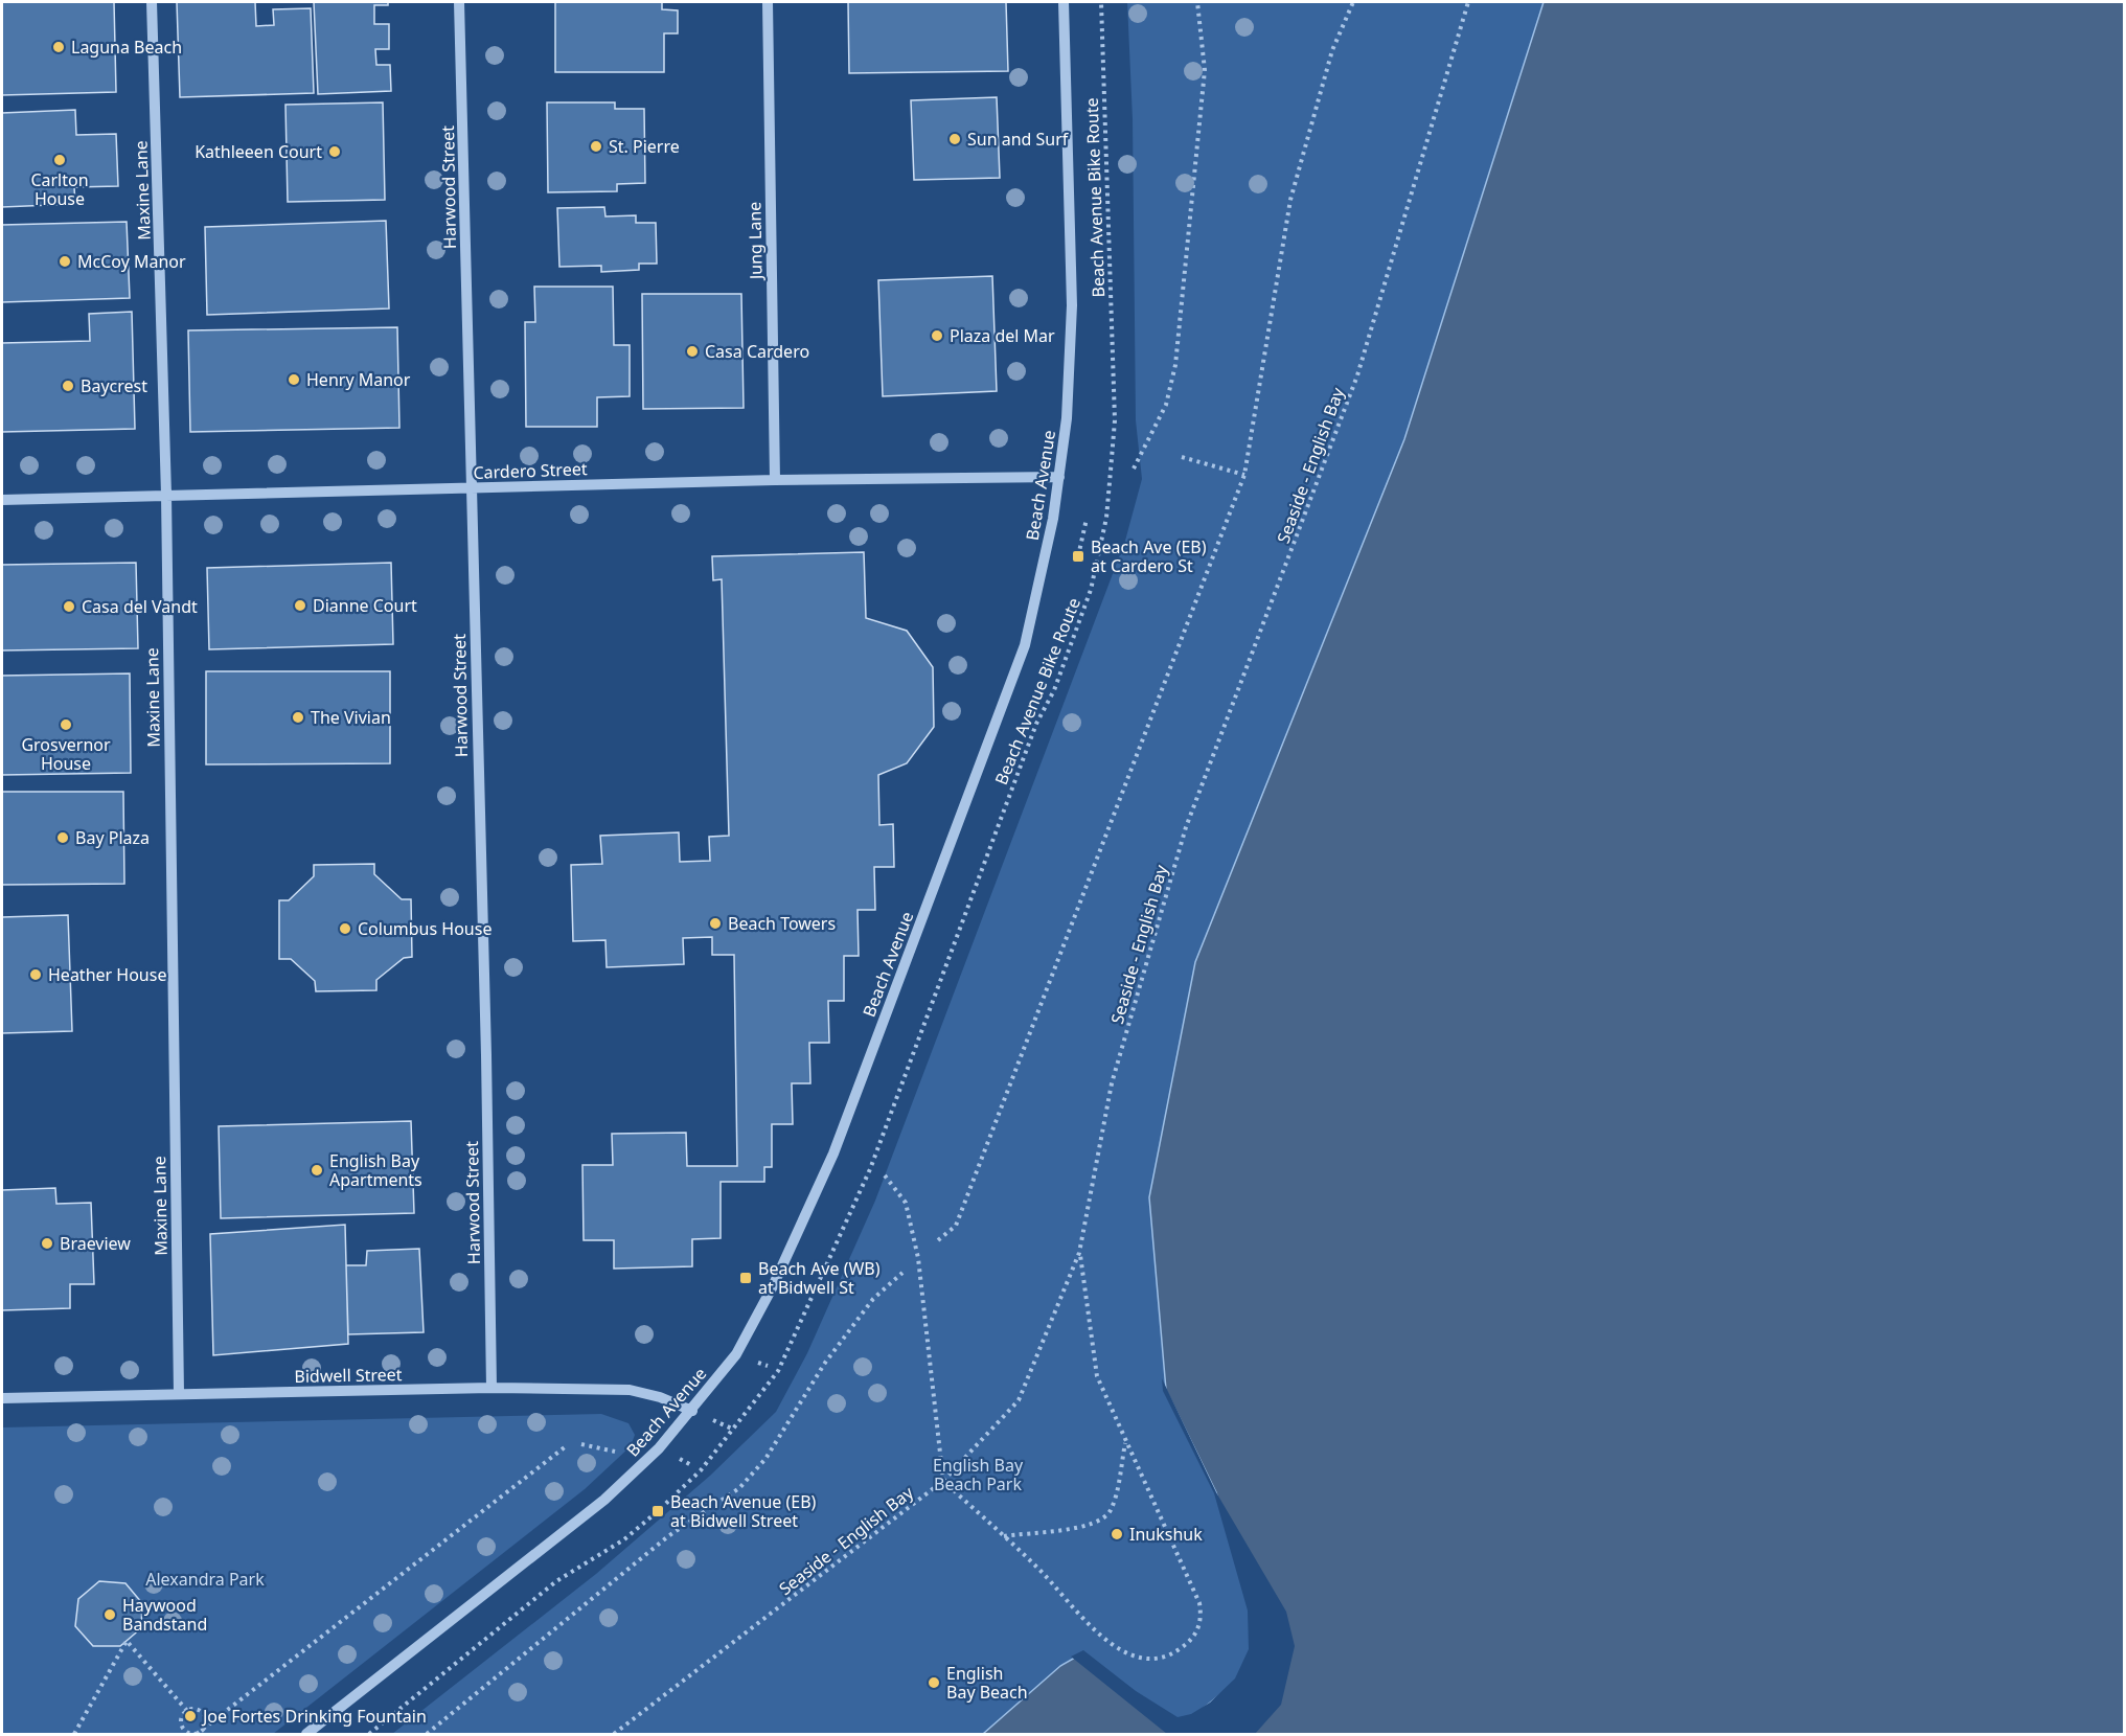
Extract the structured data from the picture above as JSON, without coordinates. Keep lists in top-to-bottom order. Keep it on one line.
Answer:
{"streets":{"street":["Harwood Street","Maxine Lane","Jung Lane","Cardero Street","Beach Avenue","Bidwell Street"],"path":["Beach Avenue Bike Route","Seaside - English Bay"]},"crossings":[["Harwood Street","Cardero Street"],["Harwood Street","Bidwell Street"],["Maxine Lane","Cardero Street"],["Maxine Lane","Bidwell Street"],["Jung Lane","Cardero Street"],["Cardero Street","Beach Avenue"],["Beach Avenue","Bidwell Street"]],"parks":["English Bay Beach Park","Alexandra Park"],"places":{"other":["Laguna Beach","Sun and Surf","St. Pierre","Kathleeen Court","Carlton House","McCoy Manor","Plaza del Mar","Casa Cardero","Henry Manor","Baycrest","Dianne Court","Casa del Vandt","The Vivian","Grosvernor House","Bay Plaza","Beach Towers","Columbus House","Heather House","English Bay Apartments","Braeview","Inukshuk","Haywood Bandstand","English Bay Beach","Joe Fortes Drinking Fountain"],"transit":["Beach Ave (EB) at Cardero St","Beach Ave (WB) at Bidwell St","Beach Avenue (EB) at Bidwell Street"]}}
